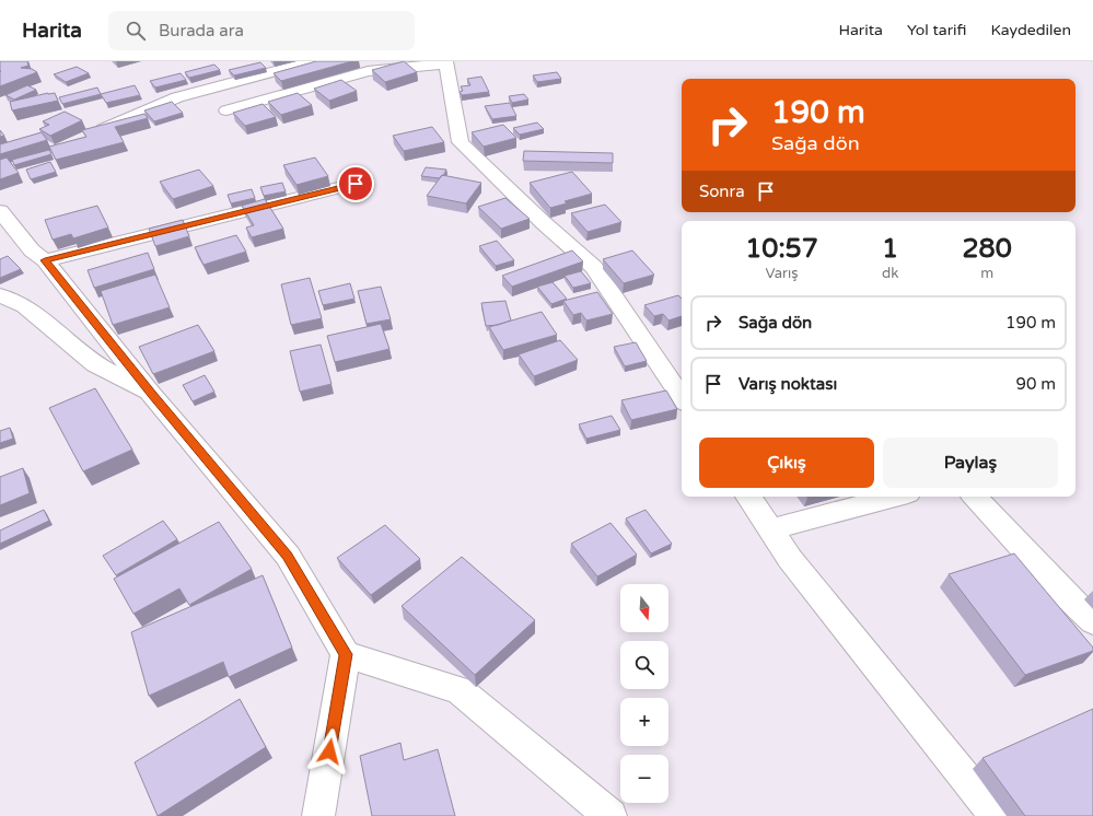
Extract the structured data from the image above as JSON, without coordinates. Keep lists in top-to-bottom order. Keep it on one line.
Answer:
{"north":"bottom","page":{"header":"Harita","search":"Burada ara","nav":["Harita","Yol tarifi","Kaydedilen"],"turn":["190 m","Sağa dön"],"then":"Sonra","eta":["10:57","Varış","1","dk","280","m"],"list":[{"name":"Sağa dön","value":"190 m"},{"name":"Varış noktası","value":"90 m"}],"buttons":["Çıkış","Paylaş"],"map_buttons":["+","−"]}}
